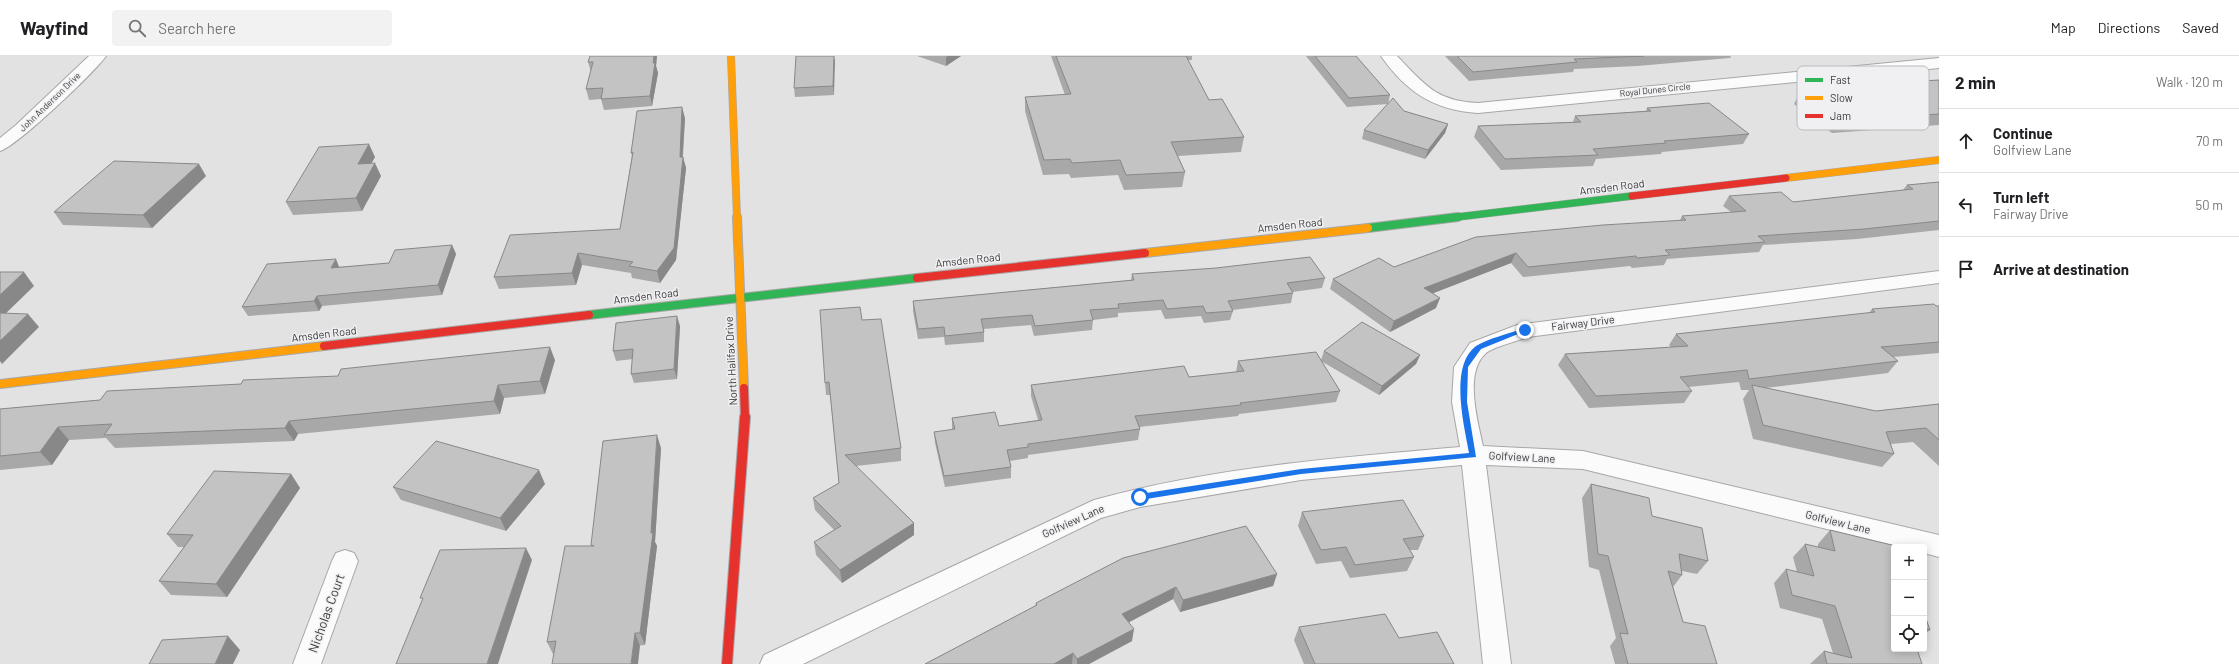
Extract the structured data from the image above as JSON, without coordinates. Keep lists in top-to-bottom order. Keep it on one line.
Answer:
{"streets":{"street":["Royal Dunes Circle","John Anderson Drive","Amsden Road","Fairway Drive","North Halifax Drive","Golfview Lane","Nicholas Court"]},"crossings":[["Amsden Road","North Halifax Drive"],["Fairway Drive","Golfview Lane"]],"legend":["Fast","Slow","Jam"],"page":{"header":"Wayfind","search":"Search here","nav":["Map","Directions","Saved"],"heading":["2 min","Walk · 120 m"],"list":[["Continue","Golfview Lane","70 m"],["Turn left","Fairway Drive","50 m"],"Arrive at destination"],"map_buttons":["+","−"]}}
